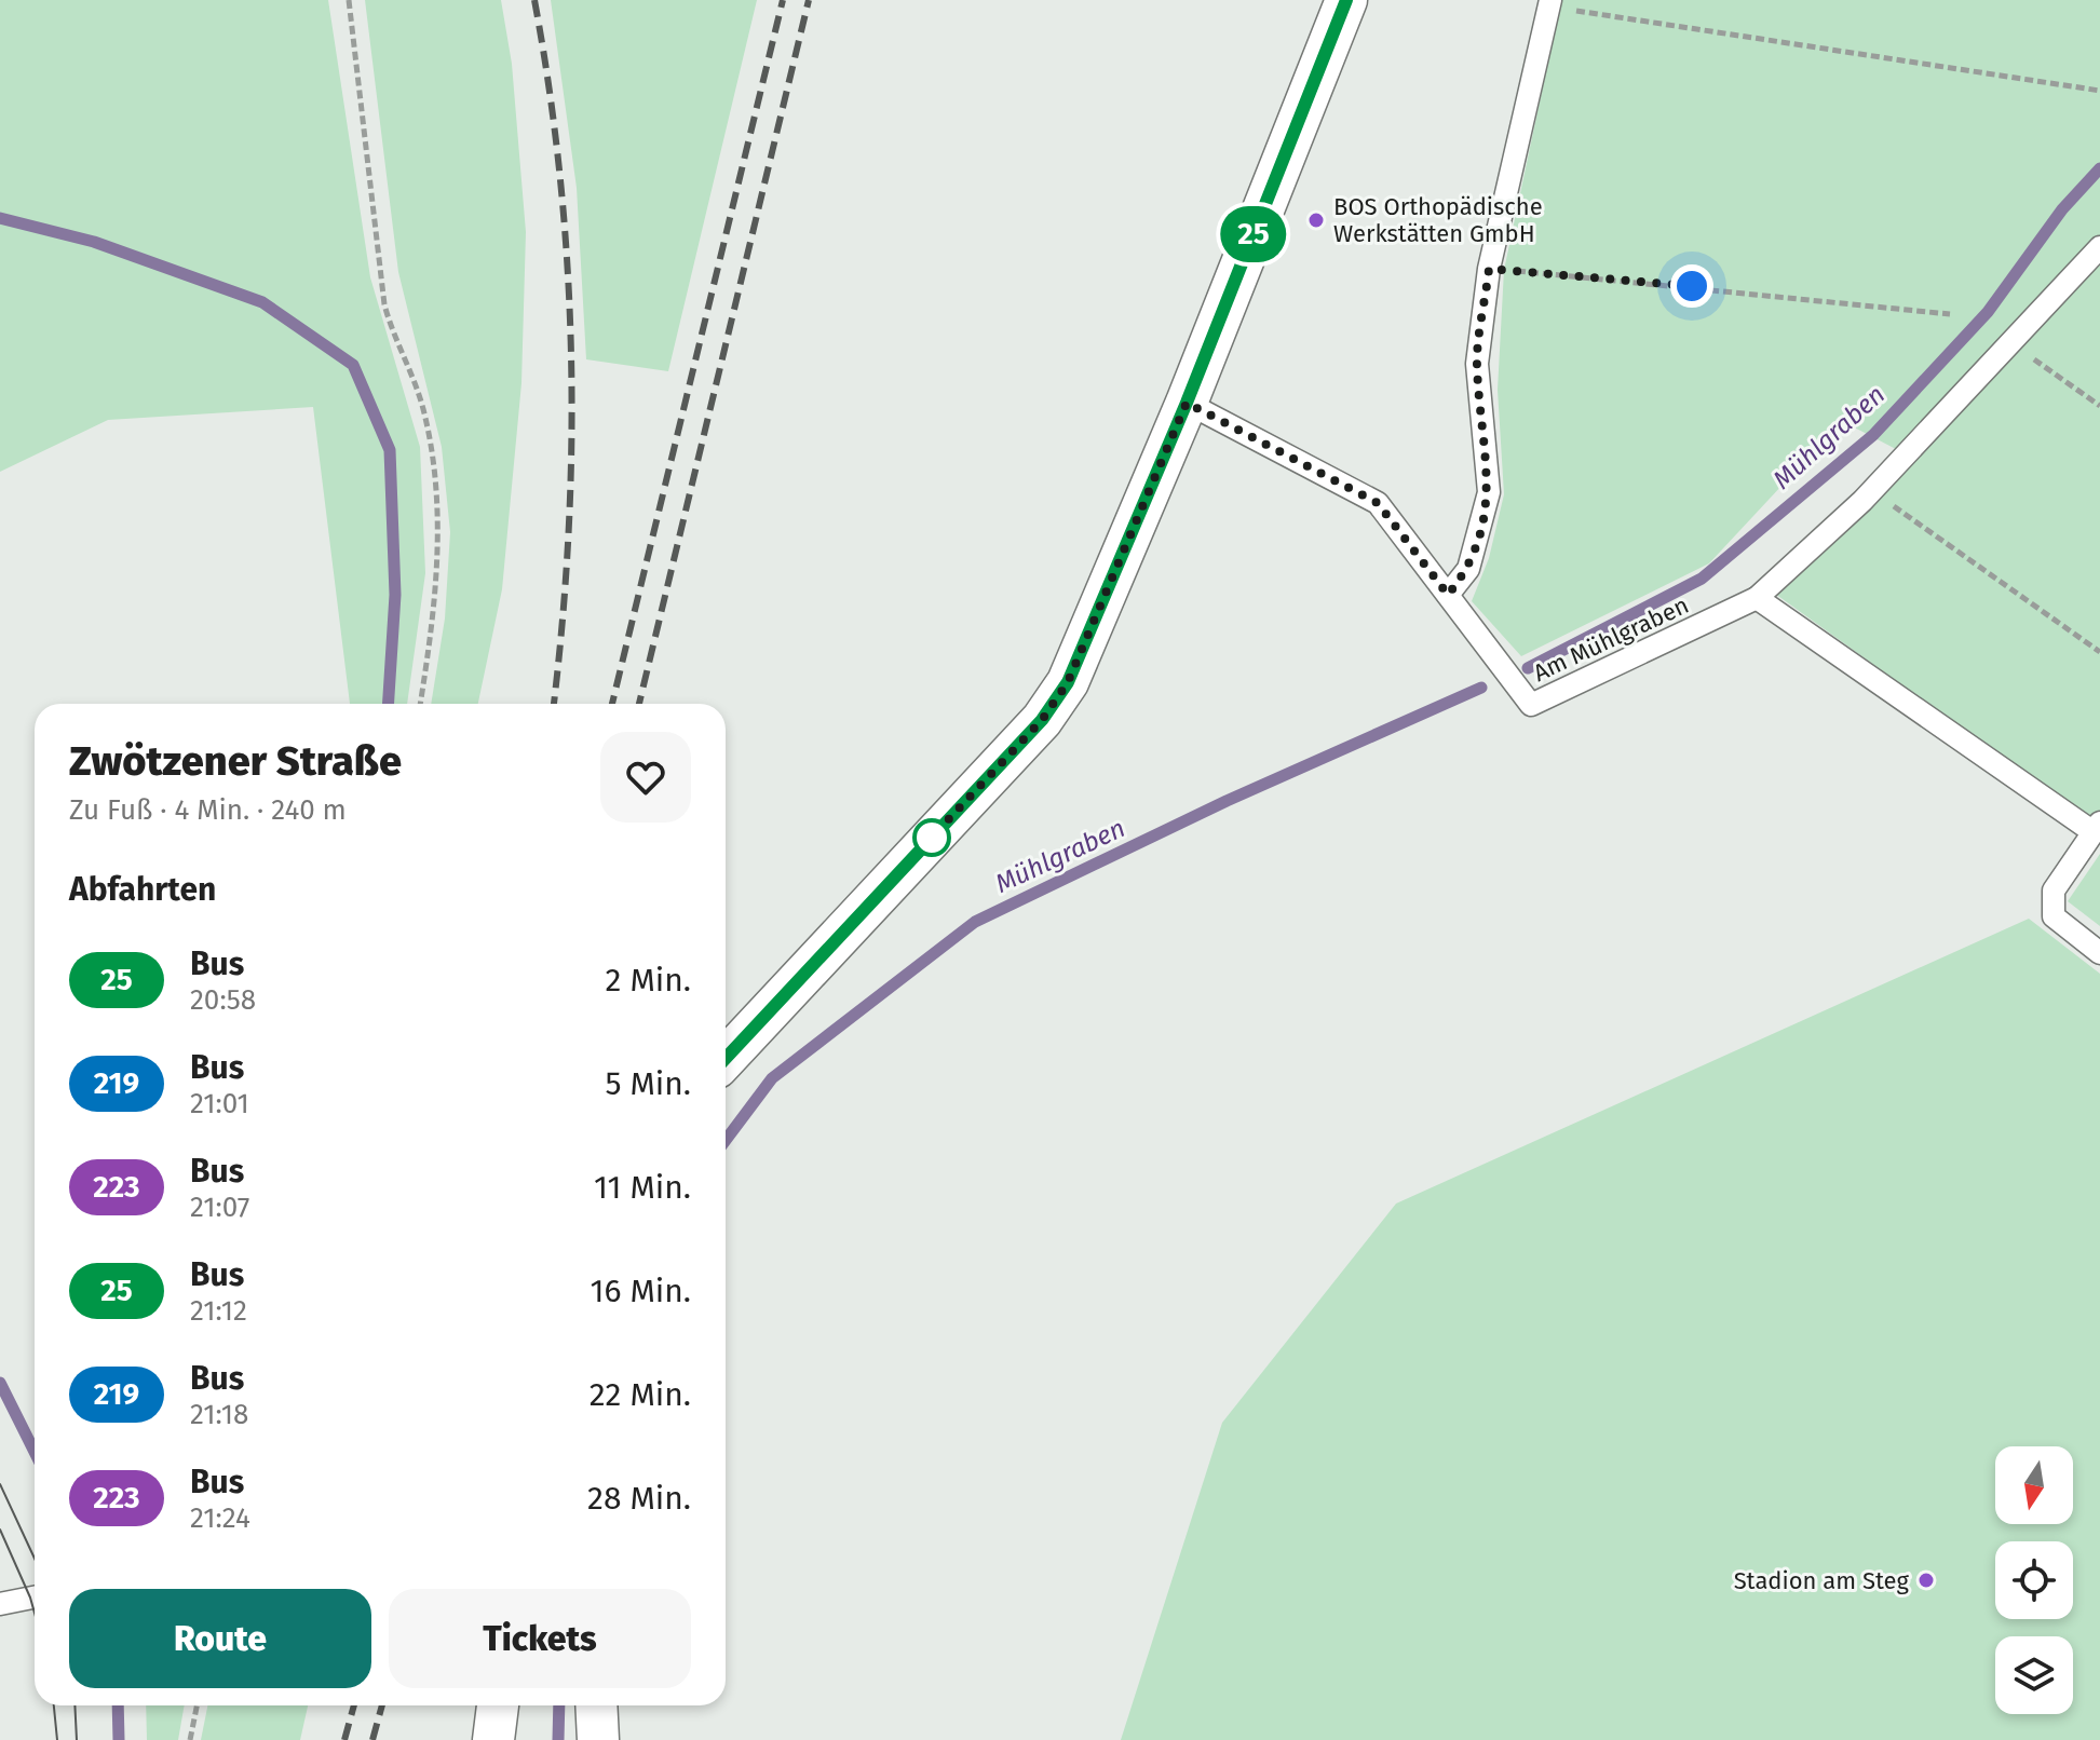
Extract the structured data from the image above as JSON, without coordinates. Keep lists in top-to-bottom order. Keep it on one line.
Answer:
{"streets":{"lane":["Am Mühlgraben"]},"water":["Mühlgraben"],"places":["BOS Orthopädische Werkstätten GmbH","Stadion am Steg"],"lines":["bus line 25"],"north":"bottom","page":{"on_map":"25","heading":[["Zwötzener Straße","Zu Fuß · 4 Min. · 240 m"],"Abfahrten"],"list":[{"mark":"25","name":"Bus","note":"20:58","value":"2 Min."},{"mark":"219","name":"Bus","note":"21:01","value":"5 Min."},{"mark":"223","name":"Bus","note":"21:07","value":"11 Min."},{"mark":"25","name":"Bus","note":"21:12","value":"16 Min."},{"mark":"219","name":"Bus","note":"21:18","value":"22 Min."},{"mark":"223","name":"Bus","note":"21:24","value":"28 Min."}],"buttons":["Route","Tickets"]}}
